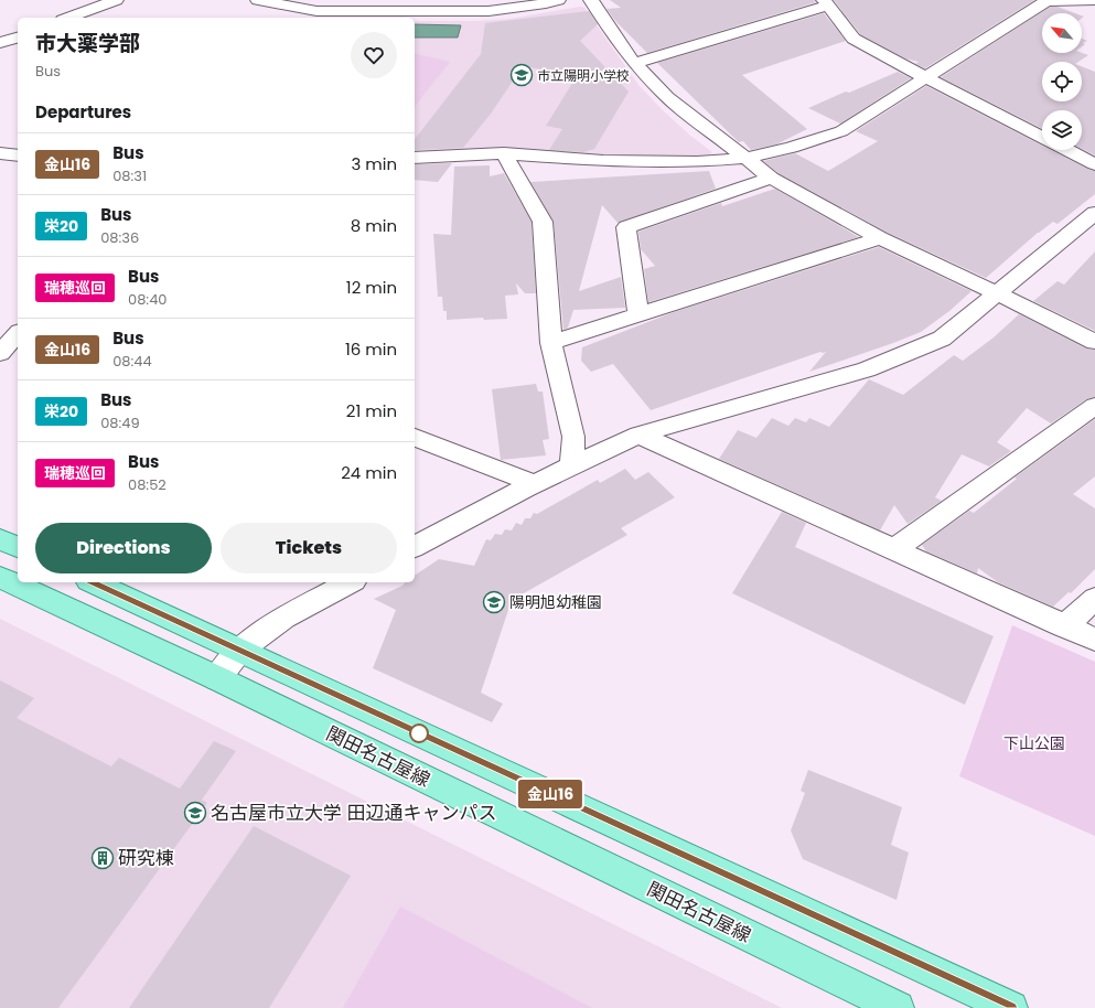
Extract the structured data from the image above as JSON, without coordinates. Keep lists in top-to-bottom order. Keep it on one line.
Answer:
{"streets":{"main road":["関田名古屋線"]},"parks":["下山公園"],"places":{"school or university":["市立陽明小学校","陽明旭幼稚園","名古屋市立大学 田辺通キャンパス"],"building":["研究棟"]},"lines":["bus line 金山16"],"north":"top left","page":{"on_map":"金山16","heading":[["市大薬学部","Bus"],"Departures"],"list":[{"mark":"金山16","name":"Bus","note":"08:31","value":"3 min"},{"mark":"栄20","name":"Bus","note":"08:36","value":"8 min"},{"mark":"瑞穂巡回","name":"Bus","note":"08:40","value":"12 min"},{"mark":"金山16","name":"Bus","note":"08:44","value":"16 min"},{"mark":"栄20","name":"Bus","note":"08:49","value":"21 min"},{"mark":"瑞穂巡回","name":"Bus","note":"08:52","value":"24 min"}],"buttons":["Directions","Tickets"]}}
